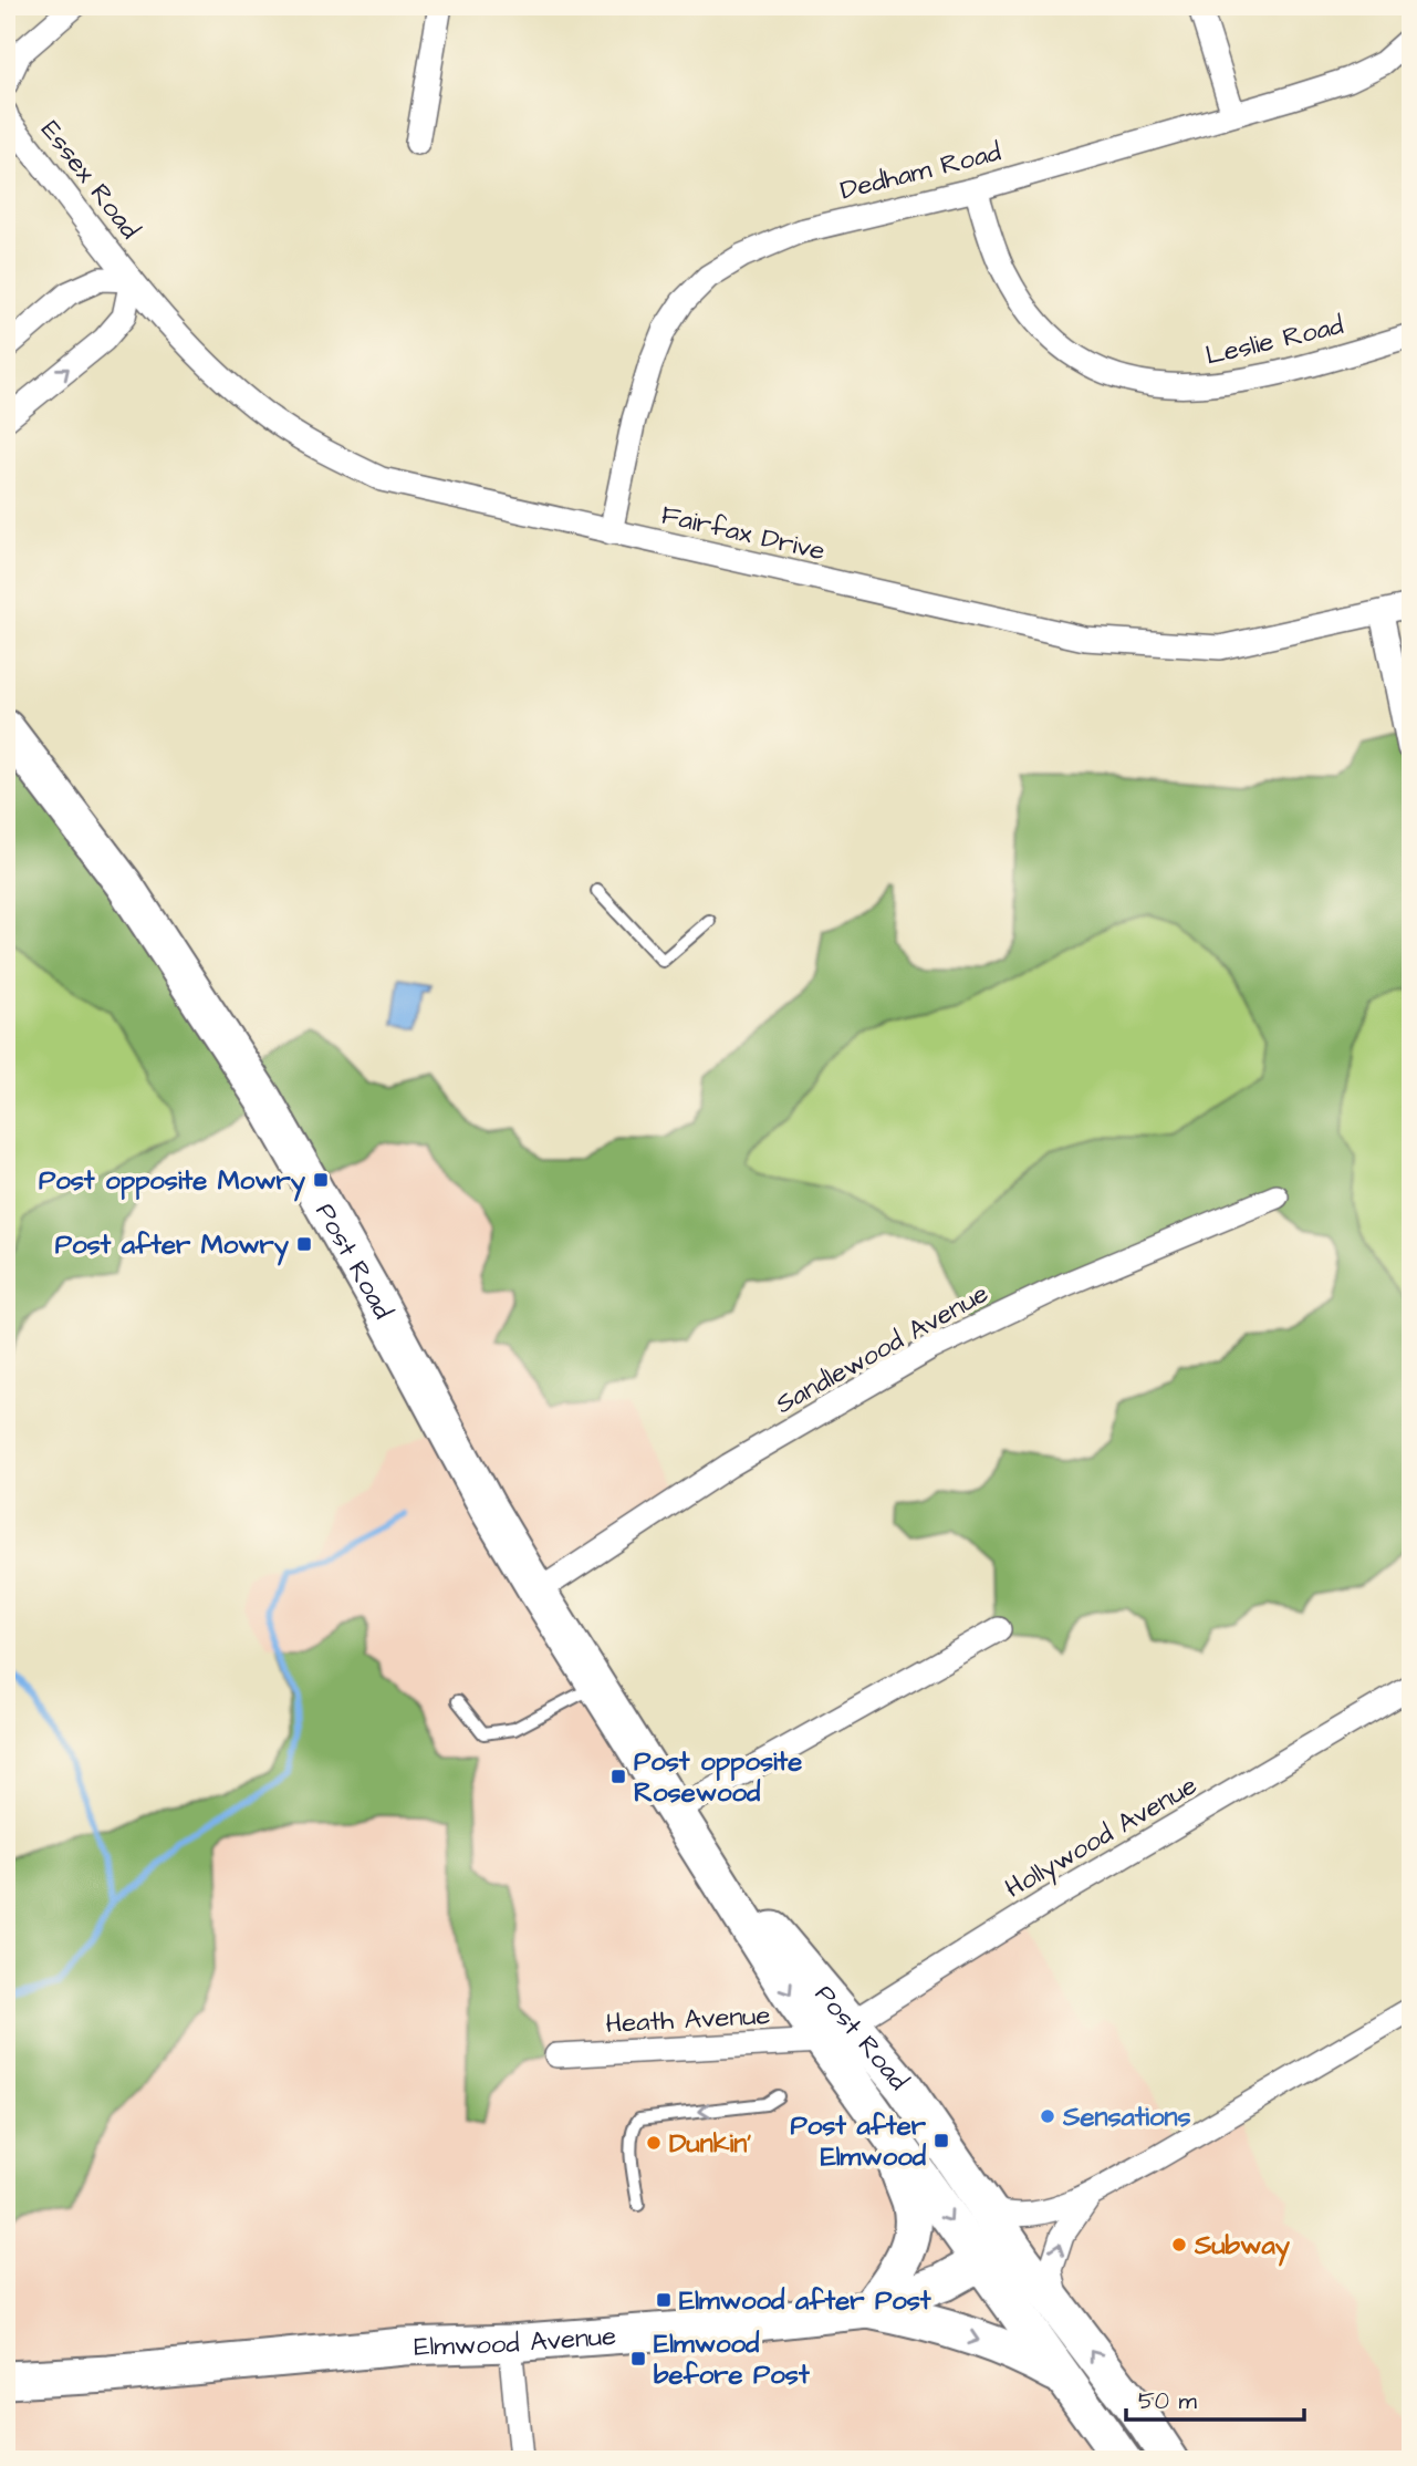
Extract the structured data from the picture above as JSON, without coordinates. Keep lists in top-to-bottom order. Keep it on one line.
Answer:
{"streets":{"main road":["Post Road","Elmwood Avenue"],"street":["Dedham Road","Essex Road","Leslie Road","Fairfax Drive","Sandlewood Avenue","Hollywood Avenue","Heath Avenue"]},"crossings":[["Dedham Road","Leslie Road"],["Dedham Road","Fairfax Drive"],["Essex Road","Fairfax Drive"],["Post Road","Sandlewood Avenue"],["Post Road","Hollywood Avenue"],["Post Road","Heath Avenue"],["Post Road","Elmwood Avenue"],["Hollywood Avenue","Heath Avenue"]],"places":{"transit":["Post opposite Mowry","Post after Mowry","Post opposite Rosewood","Post after Elmwood","Elmwood after Post","Elmwood before Post"],"other":["Sensations","Dunkin'","Subway"]},"scale_bar":"50 m"}
